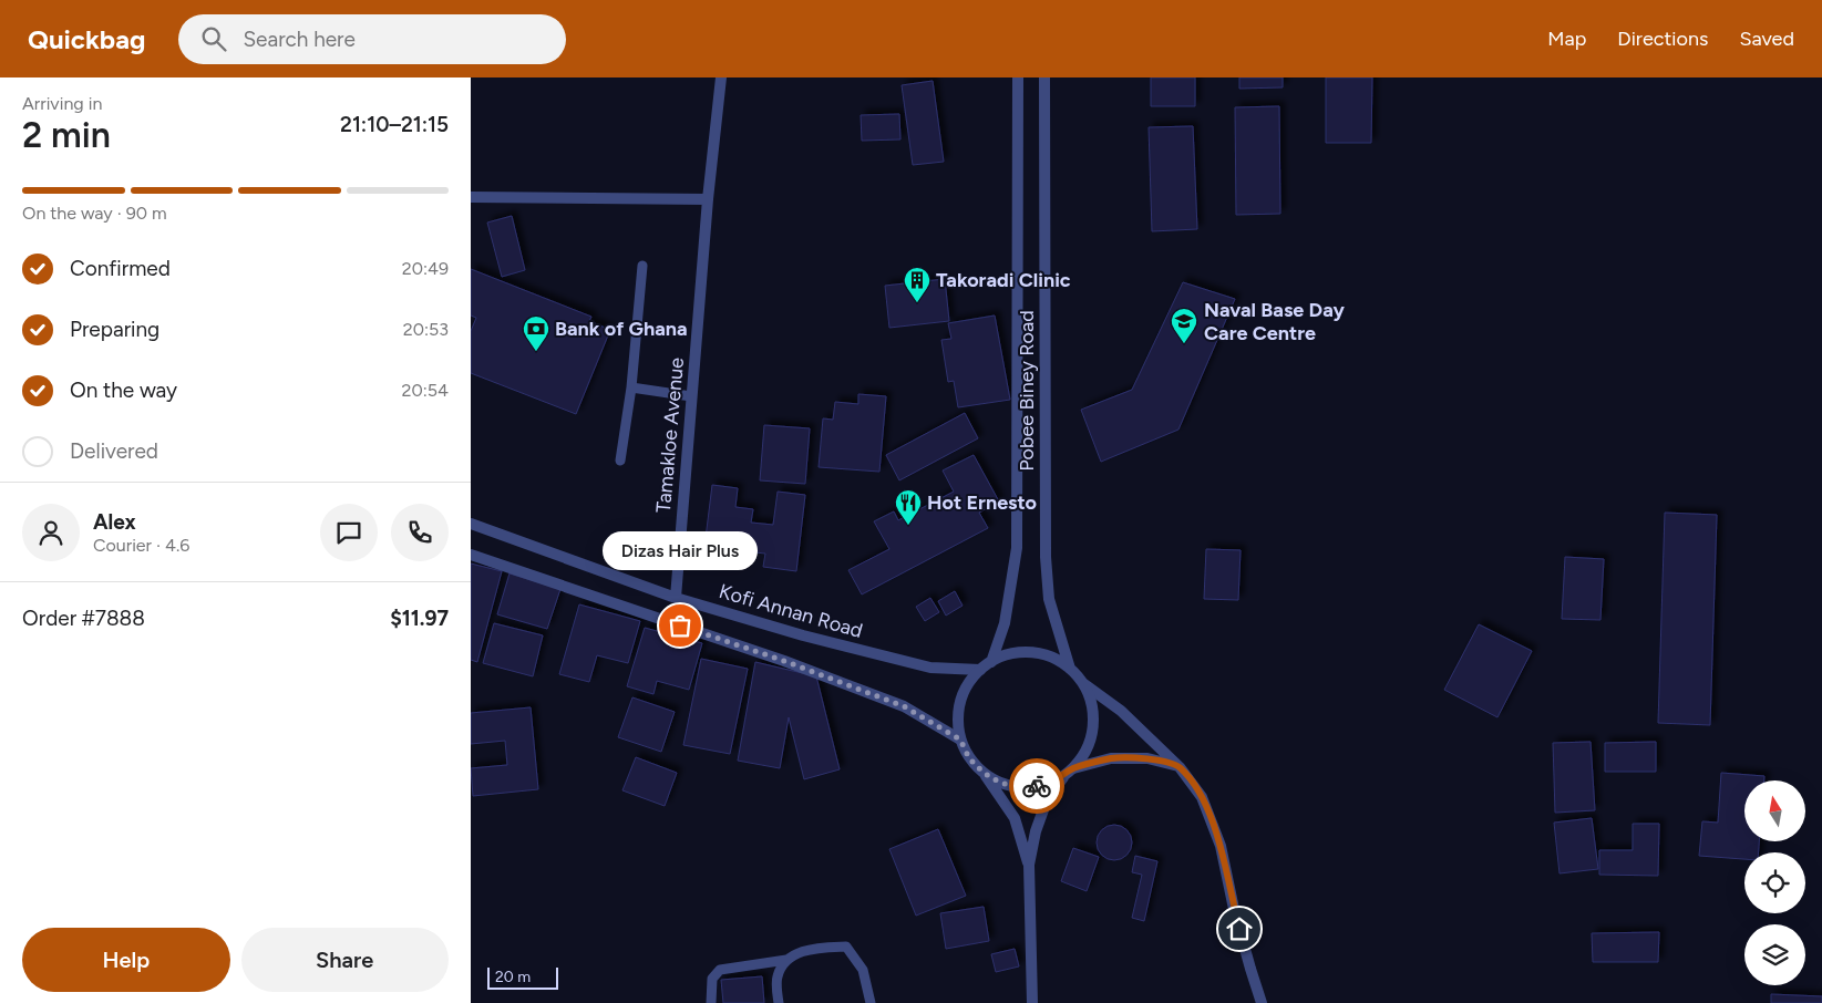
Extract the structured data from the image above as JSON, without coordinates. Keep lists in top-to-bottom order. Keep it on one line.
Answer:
{"streets":{"street":["Pobee Biney Road","Tamakloe Avenue","Kofi Annan Road"]},"crossings":[["Pobee Biney Road","Kofi Annan Road"],["Tamakloe Avenue","Kofi Annan Road"]],"places":{"building":["Takoradi Clinic"],"school or university":["Naval Base Day Care Centre"],"bank":["Bank of Ghana"],"restaurant":["Hot Ernesto"],"other":["Dizas Hair Plus"]},"scale_bar":"20 m","north":"top","page":{"header":"Quickbag","search":"Search here","nav":["Map","Directions","Saved"],"heading":["2 min","Arriving in","21:10–21:15"],"panel":["Alex","Courier · 4.6","Order #7888","$11.97"],"bar":"On the way · 90 m","list":[["Confirmed","20:49"],["Preparing","20:53"],["On the way","20:54"],"Delivered"],"bubble":"Dizas Hair Plus","buttons":["Help","Share"],"scale":"20 m"}}
